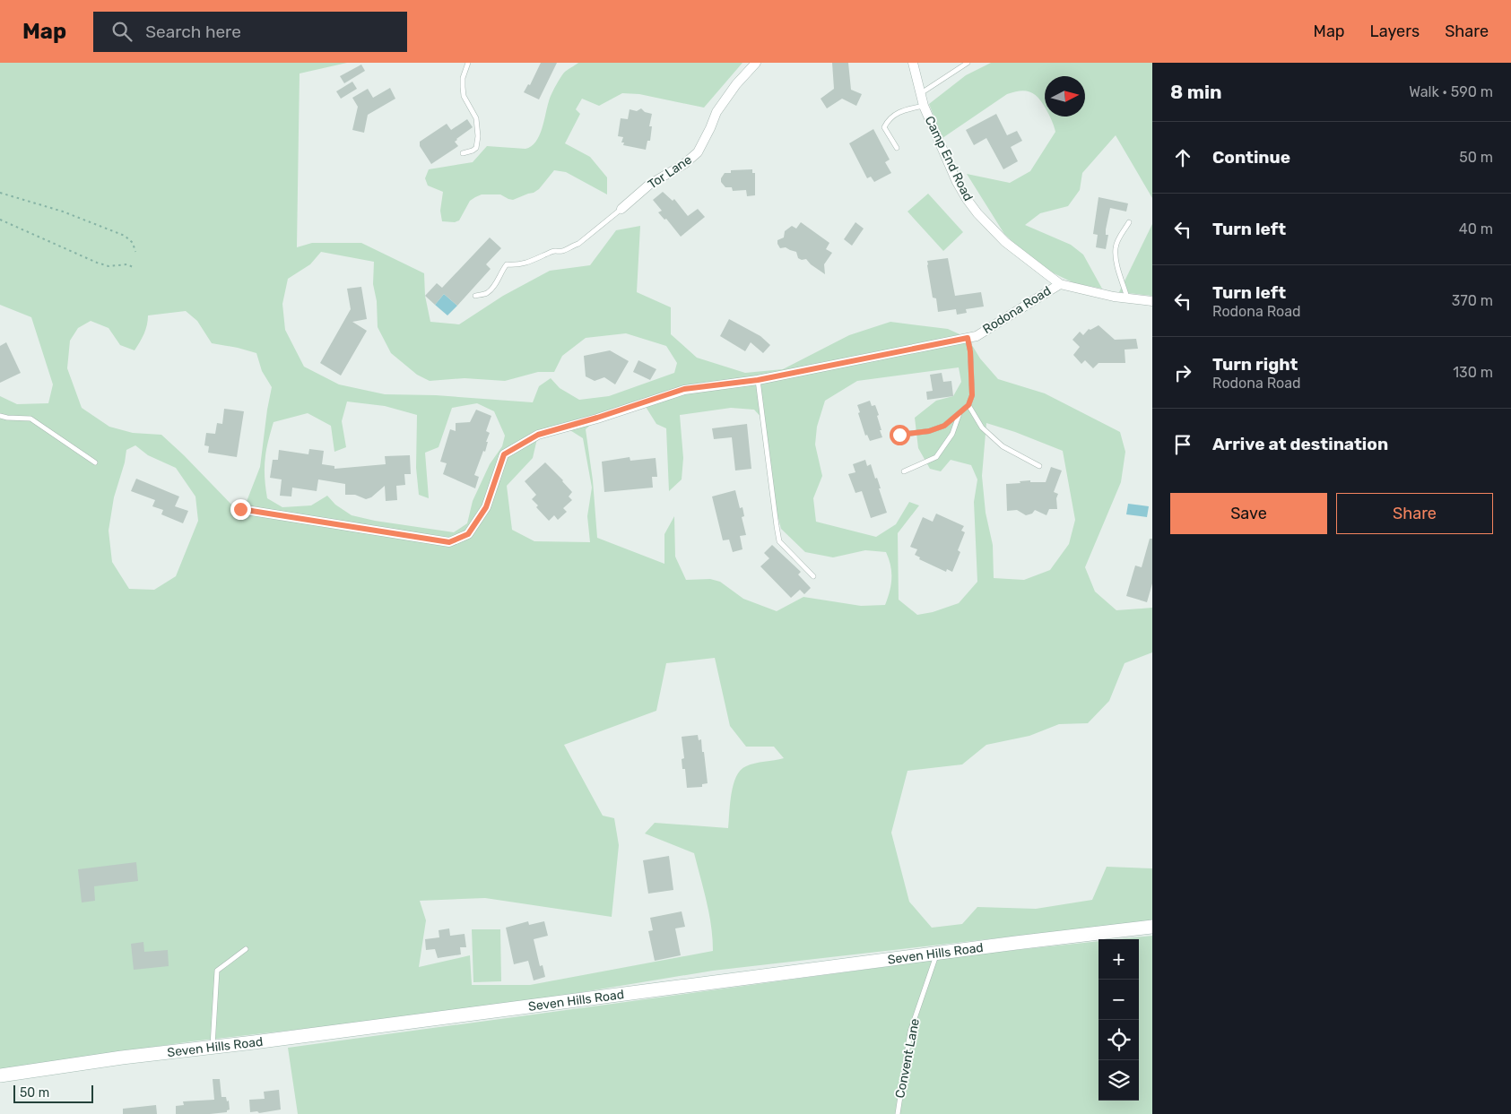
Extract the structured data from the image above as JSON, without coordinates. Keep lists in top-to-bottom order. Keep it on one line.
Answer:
{"streets":{"main road":["Seven Hills Road"],"street":["Camp End Road","Tor Lane","Rodona Road"],"lane":["Convent Lane"]},"crossings":[["Camp End Road","Rodona Road"],["Seven Hills Road","Convent Lane"]],"scale_bar":"50 m","north":"right","page":{"header":"Map","search":"Search here","nav":["Map","Layers","Share"],"heading":["8 min","Walk · 590 m"],"list":[["Continue","50 m"],["Turn left","40 m"],["Turn left","Rodona Road","370 m"],["Turn right","Rodona Road","130 m"],"Arrive at destination"],"buttons":["Save","Share"],"map_buttons":["+","−"],"scale":"50 m"}}
